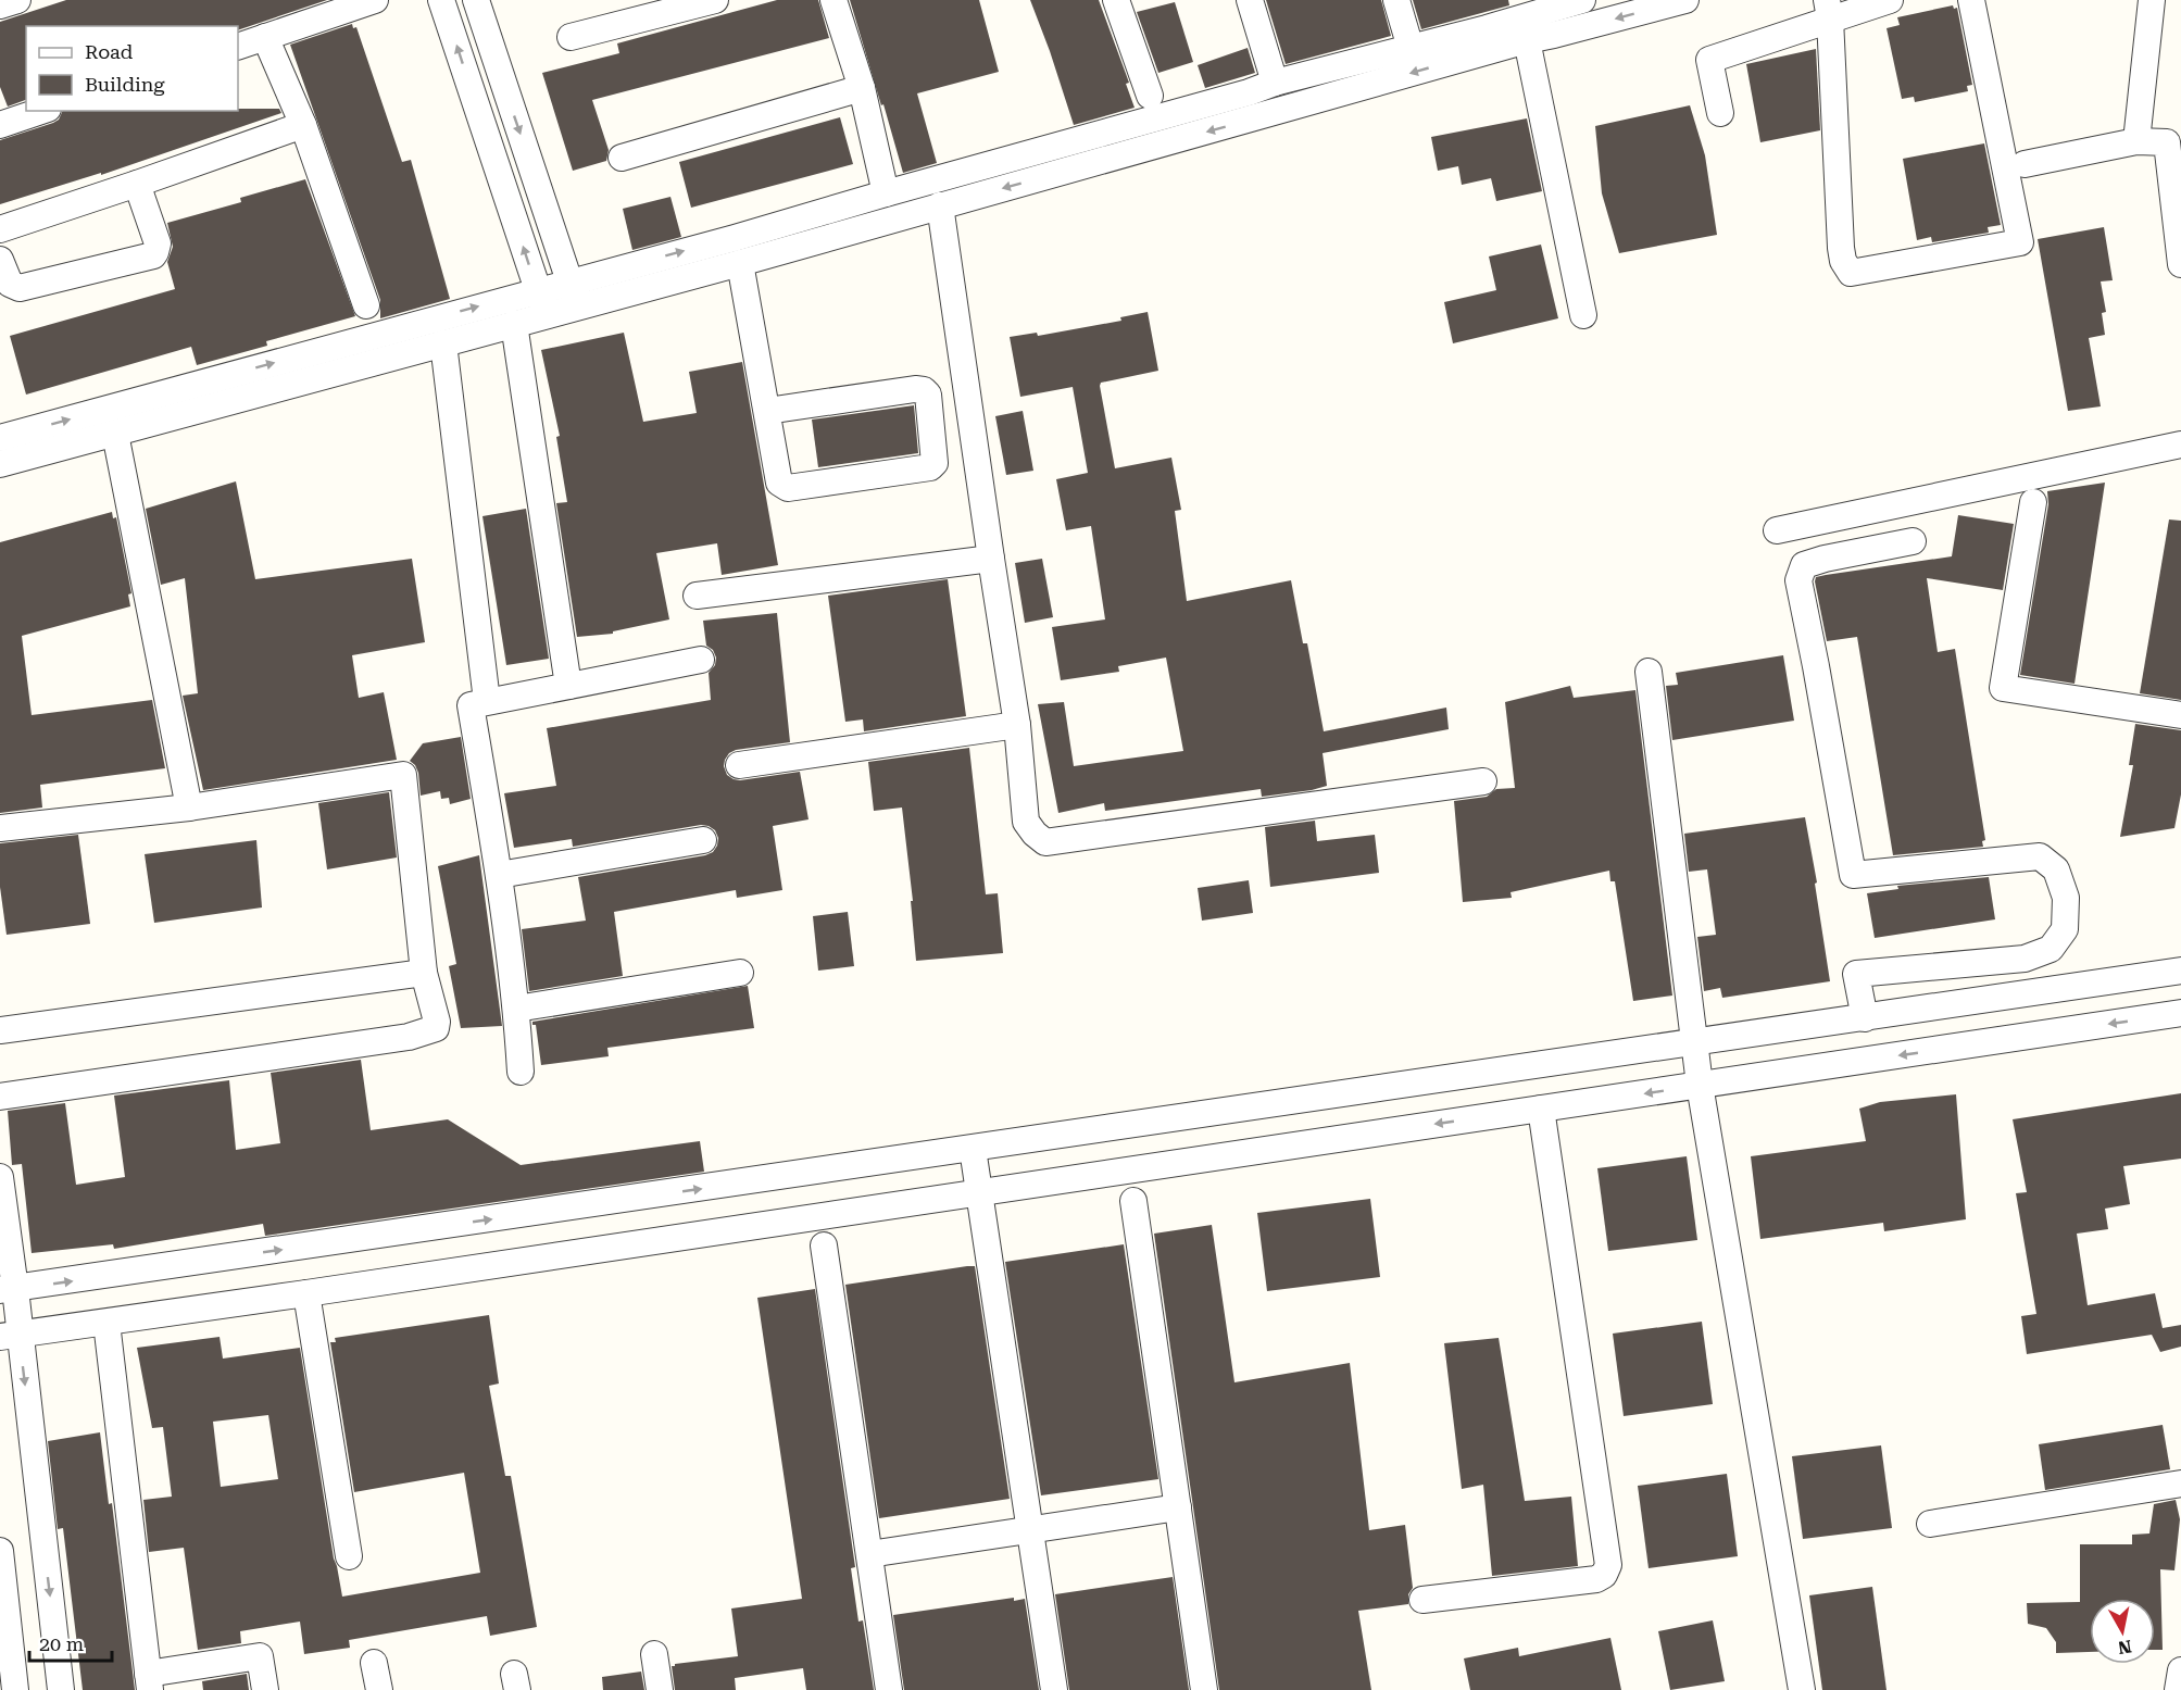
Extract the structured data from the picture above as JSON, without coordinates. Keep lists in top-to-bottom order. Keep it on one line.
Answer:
{"legend":["Road","Building"],"scale_bar":"20 m","north":"bottom"}
